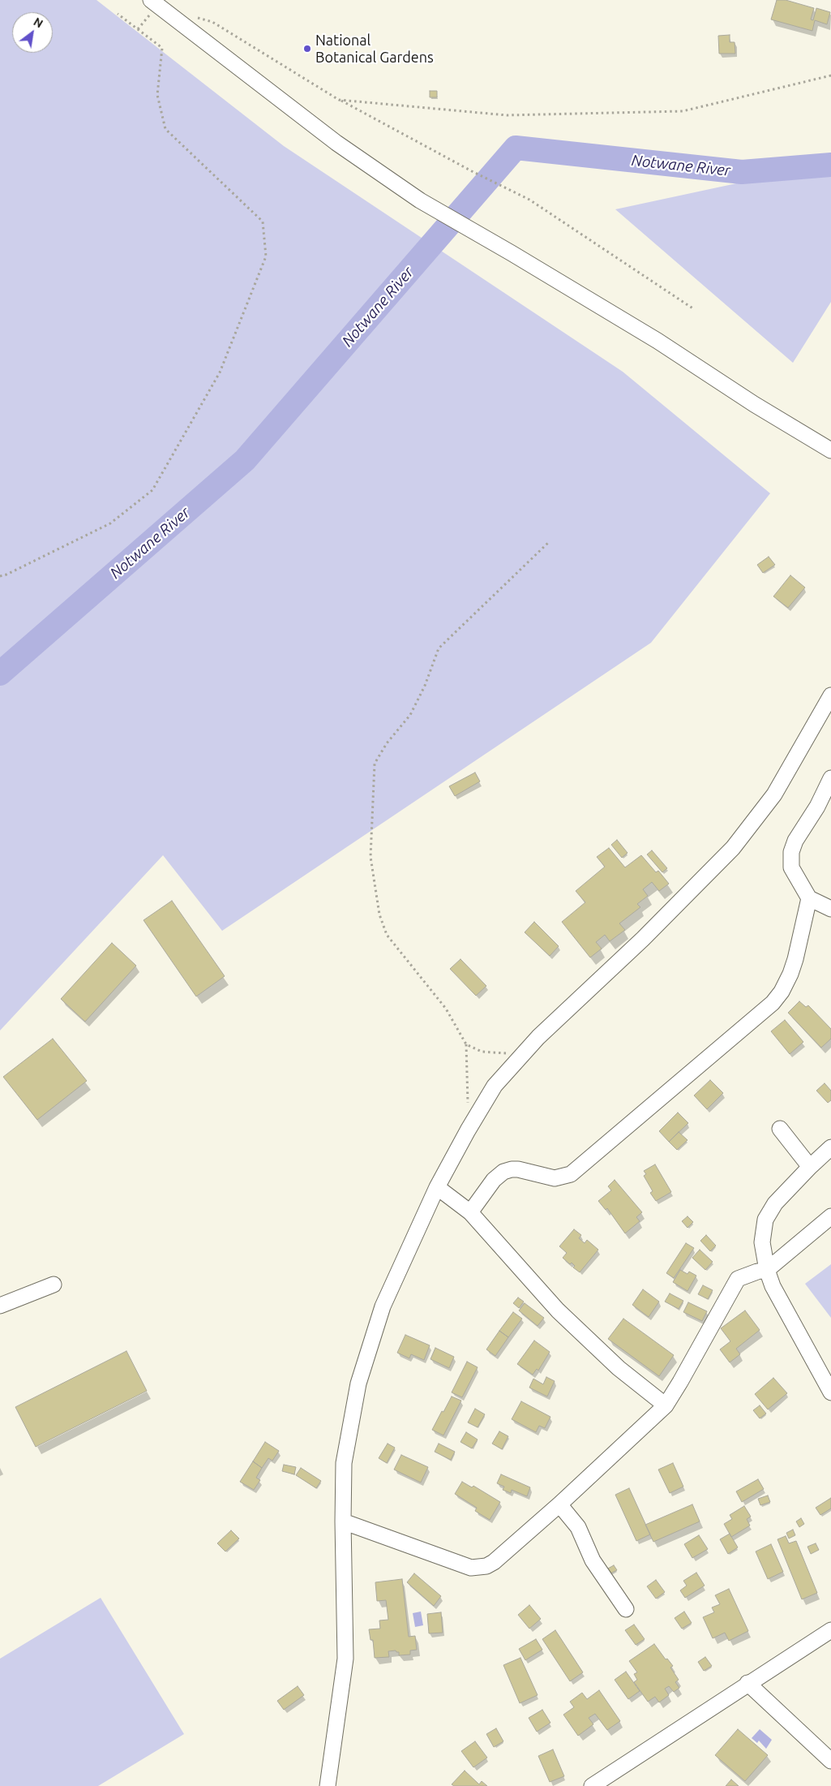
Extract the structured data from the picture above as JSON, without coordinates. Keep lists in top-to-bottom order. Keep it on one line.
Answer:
{"water":["Notwane River"],"places":["National Botanical Gardens"],"north":"top right"}
